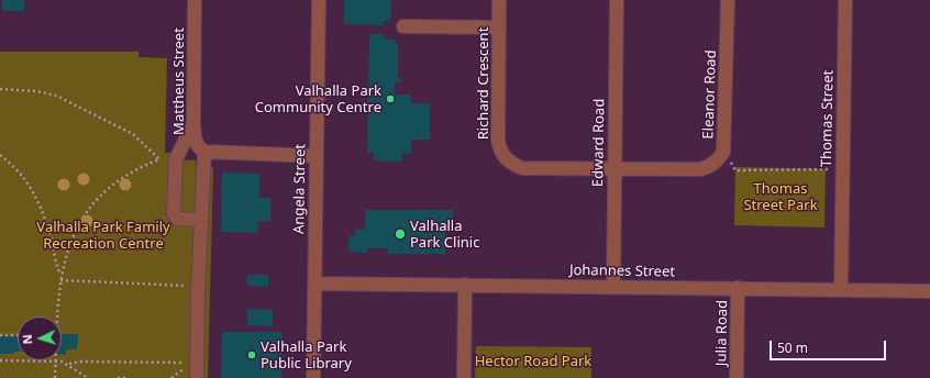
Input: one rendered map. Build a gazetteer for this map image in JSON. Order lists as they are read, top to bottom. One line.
{"streets":{"street":["Mattheus Street","Richard Crescent","Eleanor Road","Thomas Street","Edward Road","Angela Street","Johannes Street","Julia Road"]},"crossings":[["Richard Crescent","Eleanor Road"],["Richard Crescent","Edward Road"],["Eleanor Road","Edward Road"],["Thomas Street","Johannes Street"],["Edward Road","Johannes Street"],["Angela Street","Johannes Street"],["Johannes Street","Julia Road"]],"parks":["Thomas Street Park","Valhalla Park Family Recreation Centre","Hector Road Park"],"places":["Valhalla Park Community Centre","Valhalla Park Clinic","Valhalla Park Public Library"],"scale_bar":"50 m","north":"left"}
